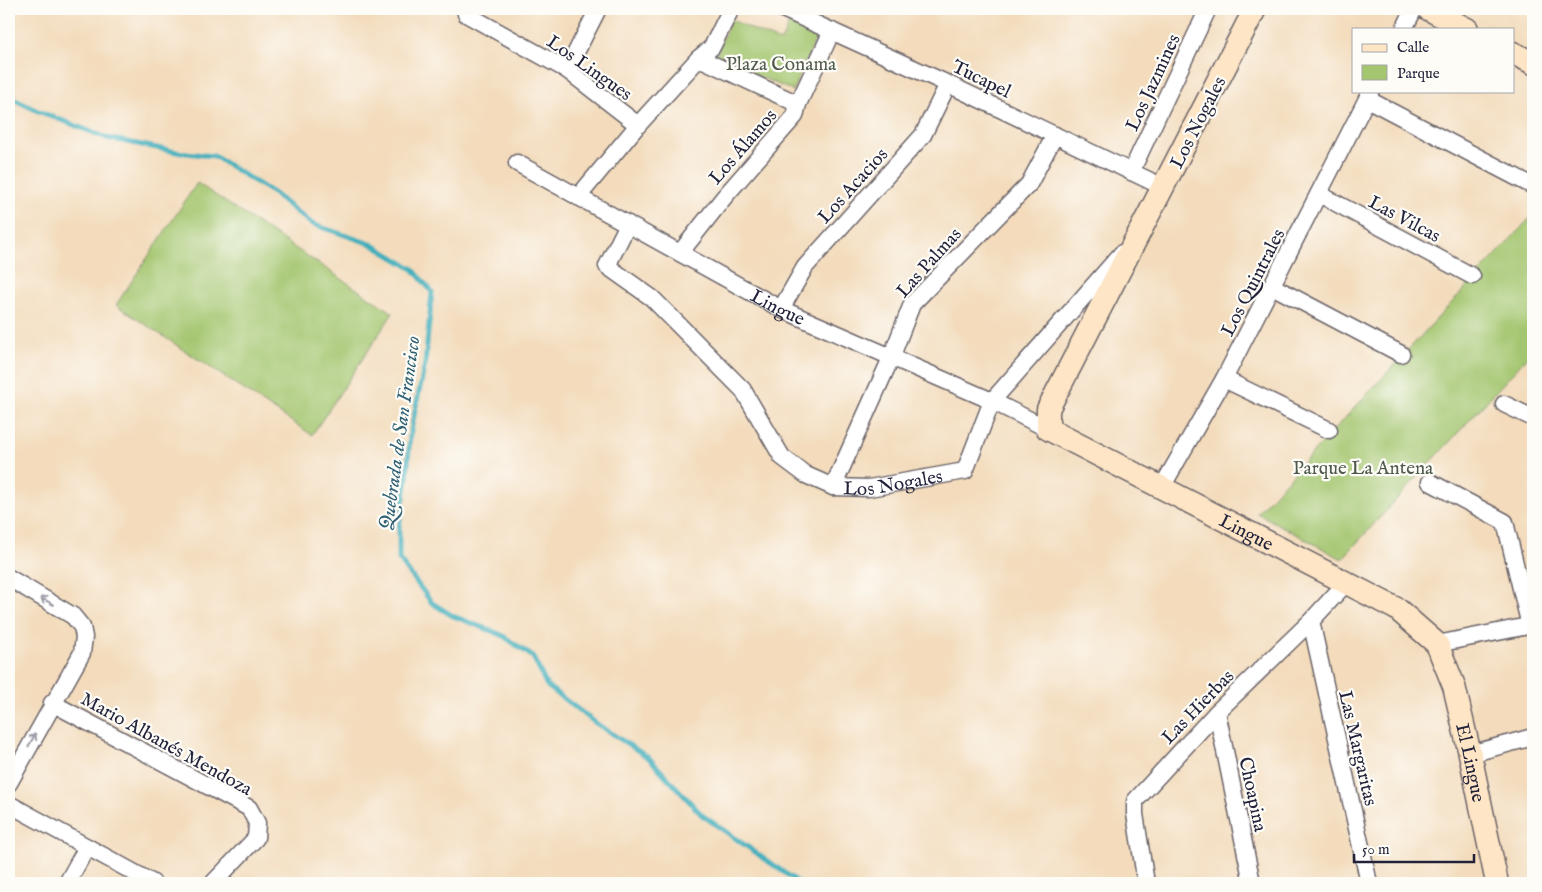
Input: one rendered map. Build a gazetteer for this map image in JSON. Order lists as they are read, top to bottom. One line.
{"streets":{"street":["Los Lingues","Tucapel","Los Jazmines","Los Nogales","Los Álamos","Los Acacios","Las Vilcas","Las Palmas","Los Quintrales","Lingue","Las Hierbas","Mario Albanés Mendoza","Las Margaritas","El Lingue","Choapina"]},"crossings":[["Los Lingues","Lingue"],["Tucapel","Los Jazmines"],["Tucapel","Los Nogales"],["Tucapel","Los Álamos"],["Tucapel","Los Acacios"],["Tucapel","Las Palmas"],["Los Nogales","Las Palmas"],["Los Nogales","Lingue"],["Los Álamos","Lingue"],["Los Acacios","Lingue"],["Las Vilcas","Los Quintrales"],["Las Palmas","Lingue"],["Los Quintrales","Lingue"],["Lingue","Las Hierbas"],["Lingue","El Lingue"],["Las Hierbas","Las Margaritas"],["Las Hierbas","Choapina"]],"water":["Quebrada de San Francisco"],"parks":["Plaza Conama","Parque La Antena"],"legend":["Calle","Parque"],"scale_bar":"50 m"}
